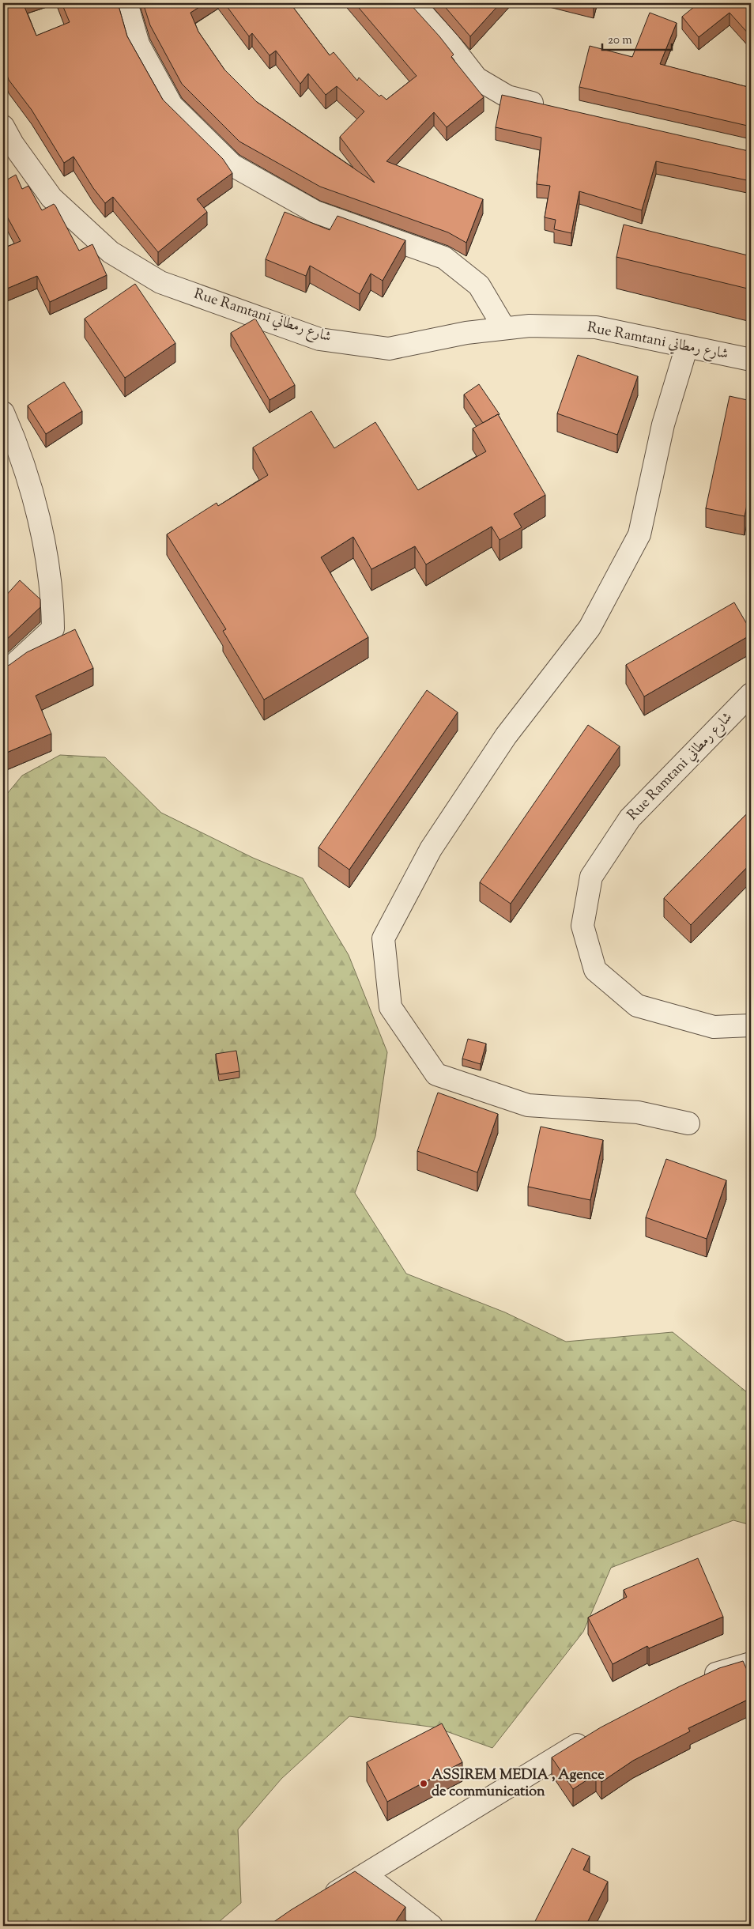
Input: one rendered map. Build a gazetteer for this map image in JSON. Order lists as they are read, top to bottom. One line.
{"streets":{"street":["Rue Ramtani شارع رمطاني"]},"places":["ASSIREM MEDIA , Agence de communication"],"scale_bar":"20 m"}
